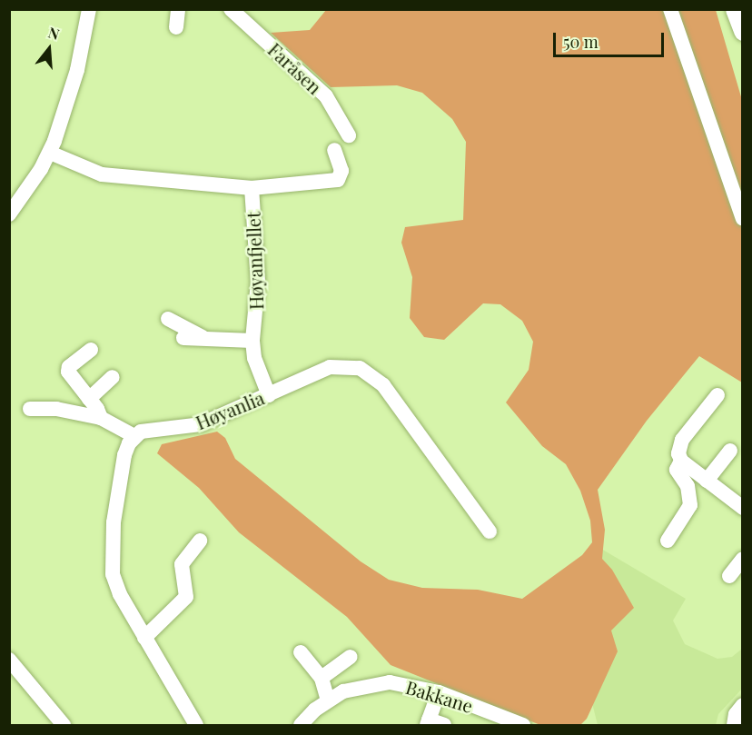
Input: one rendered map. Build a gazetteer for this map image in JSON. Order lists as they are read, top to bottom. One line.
{"streets":{"street":["Faråsen","Høyanfjellet","Høyanlia","Bakkane"]},"crossings":[["Høyanfjellet","Høyanlia"]],"scale_bar":"50 m","north":"top"}
